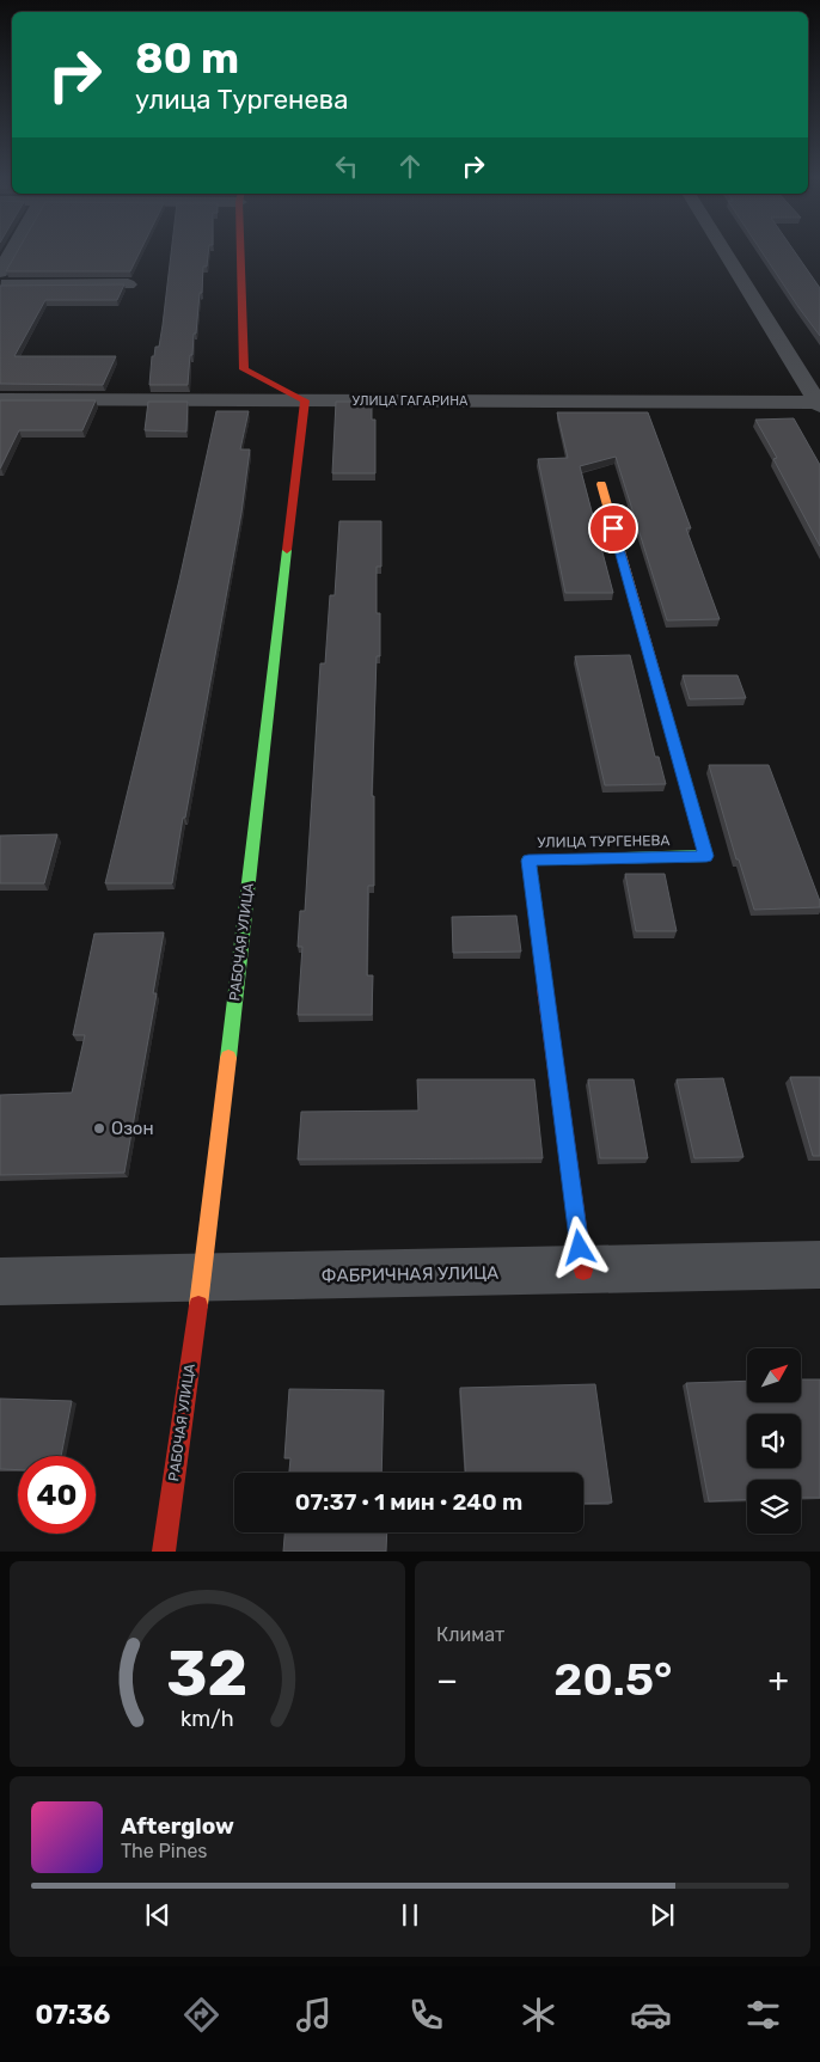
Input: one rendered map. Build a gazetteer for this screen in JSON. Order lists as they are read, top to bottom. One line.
{"streets":{"street":["УЛИЦА ГАГАРИНА","УЛИЦА ТУРГЕНЕВА","РАБОЧАЯ УЛИЦА","ФАБРИЧНАЯ УЛИЦА"]},"crossings":[["УЛИЦА ГАГАРИНА","РАБОЧАЯ УЛИЦА"],["УЛИЦА ТУРГЕНЕВА","ФАБРИЧНАЯ УЛИЦА"],["РАБОЧАЯ УЛИЦА","ФАБРИЧНАЯ УЛИЦА"]],"places":["Озон"],"north":"top right","page":{"turn":["80 m","улица Тургенева"],"limit":"40","trip":"07:37 · 1 мин · 240 m","tile":"Климат","heat":["−","20.5°","+"],"song":["Afterglow","The Pines"],"tabs":"07:36","gauge":["32","km/h"]}}
